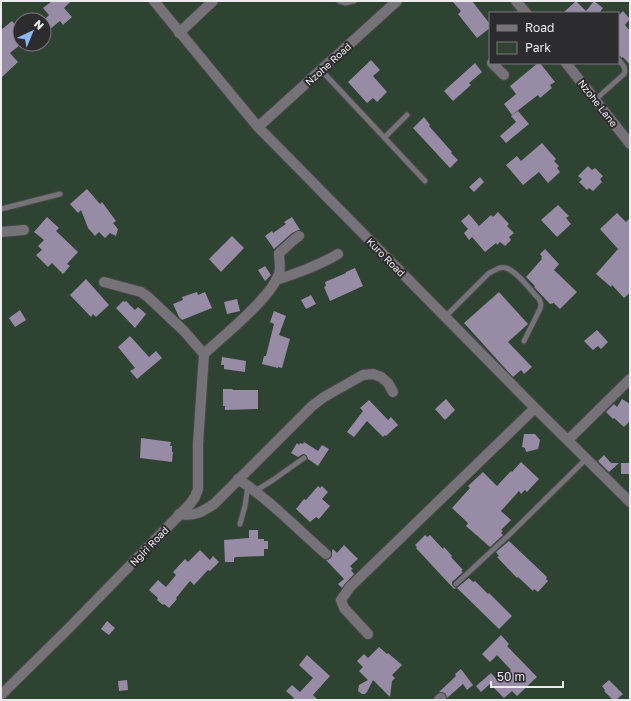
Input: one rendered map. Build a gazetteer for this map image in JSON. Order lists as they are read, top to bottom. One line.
{"streets":{"street":["Nzohe Road","Nzohe Lane","Kuro Road","Ngiri Road"]},"crossings":[["Nzohe Road","Kuro Road"]],"legend":["Road","Park"],"scale_bar":"50 m","north":"top right"}
